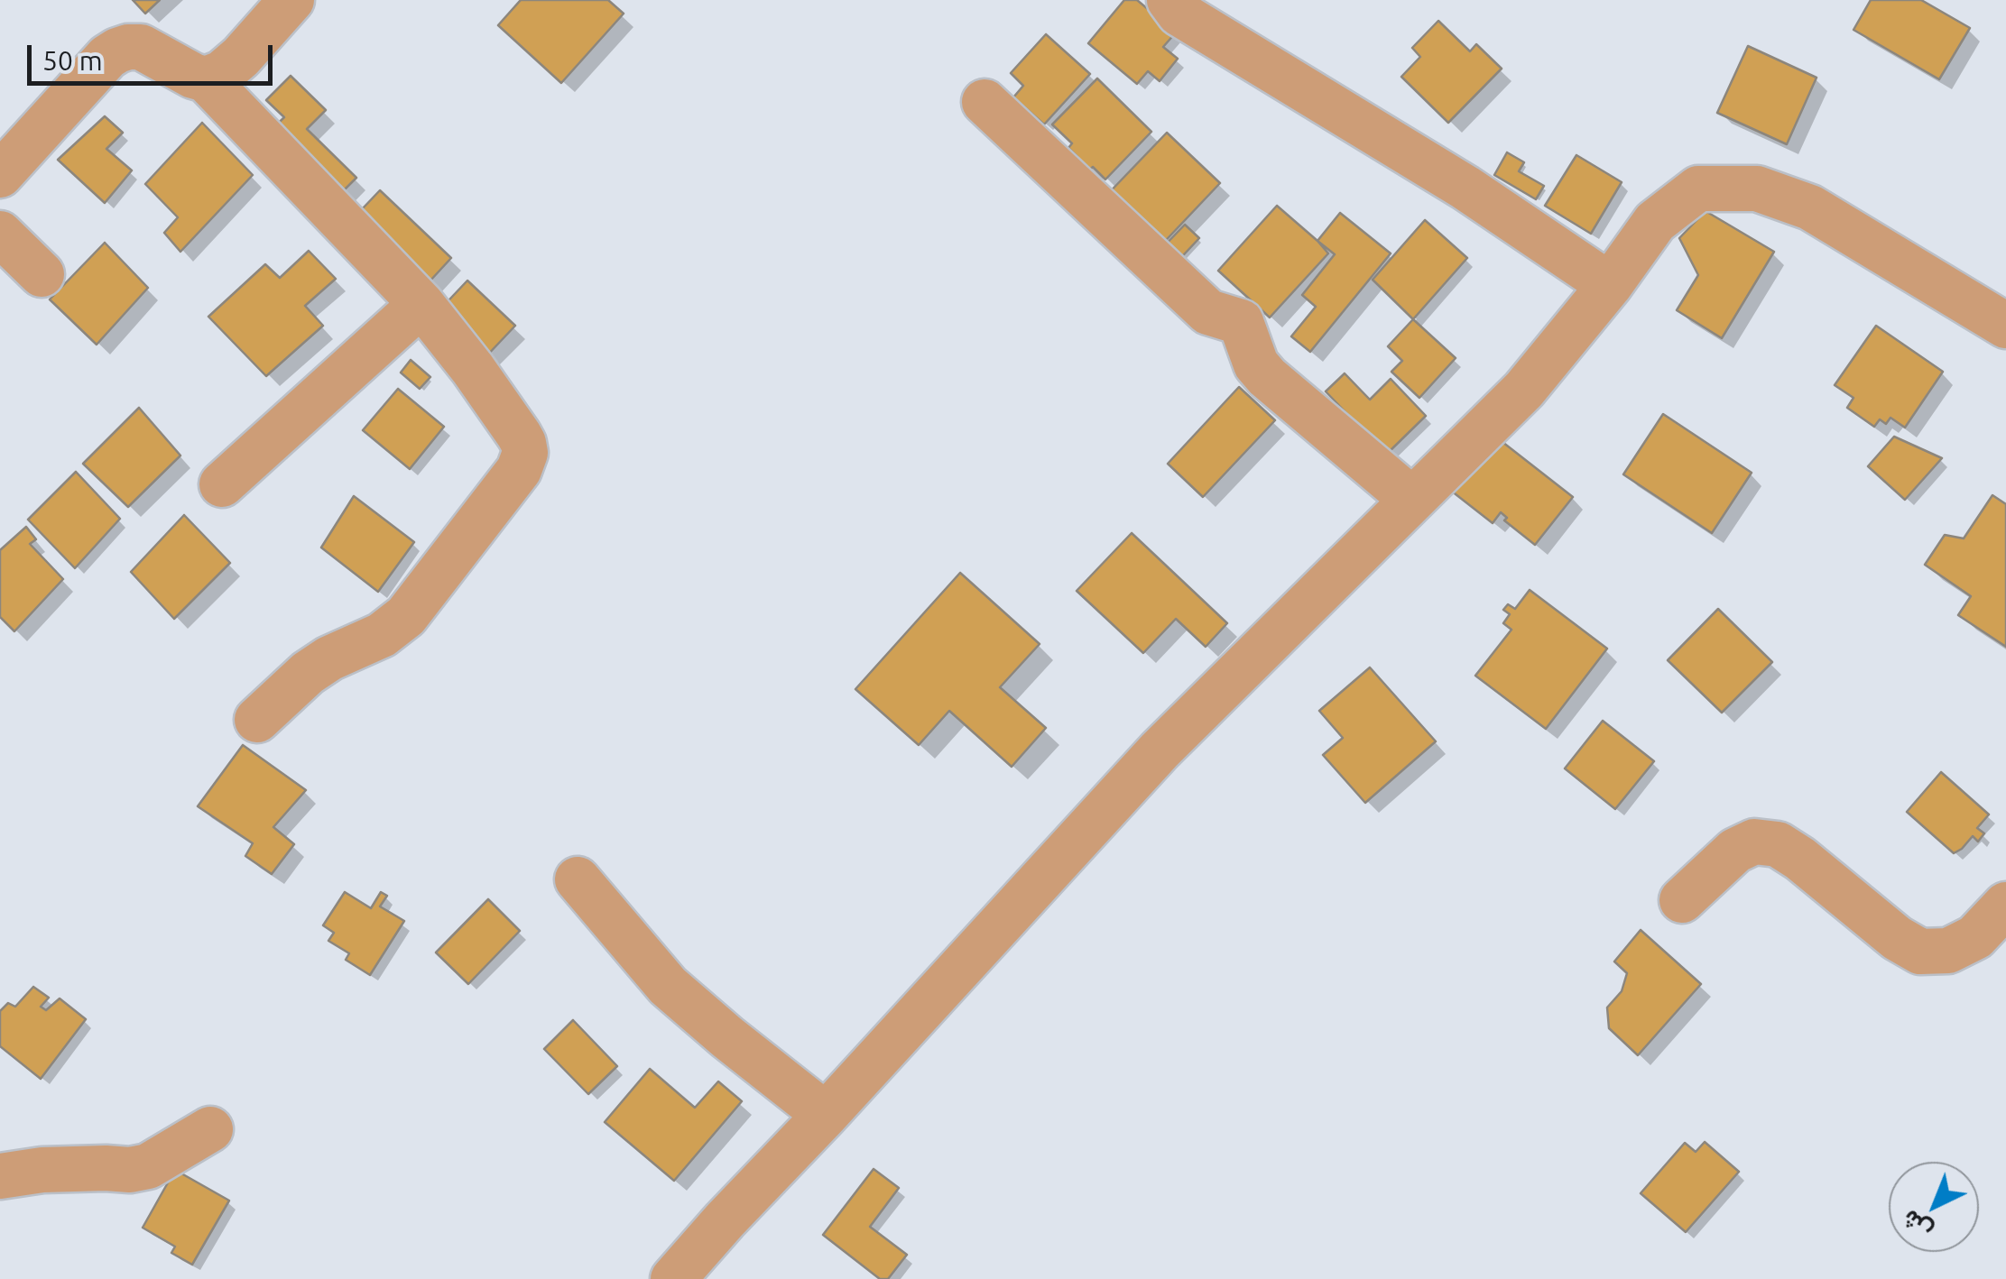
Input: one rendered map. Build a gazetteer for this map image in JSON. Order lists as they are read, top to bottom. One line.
{"scale_bar":"50 m","north":"bottom left"}
